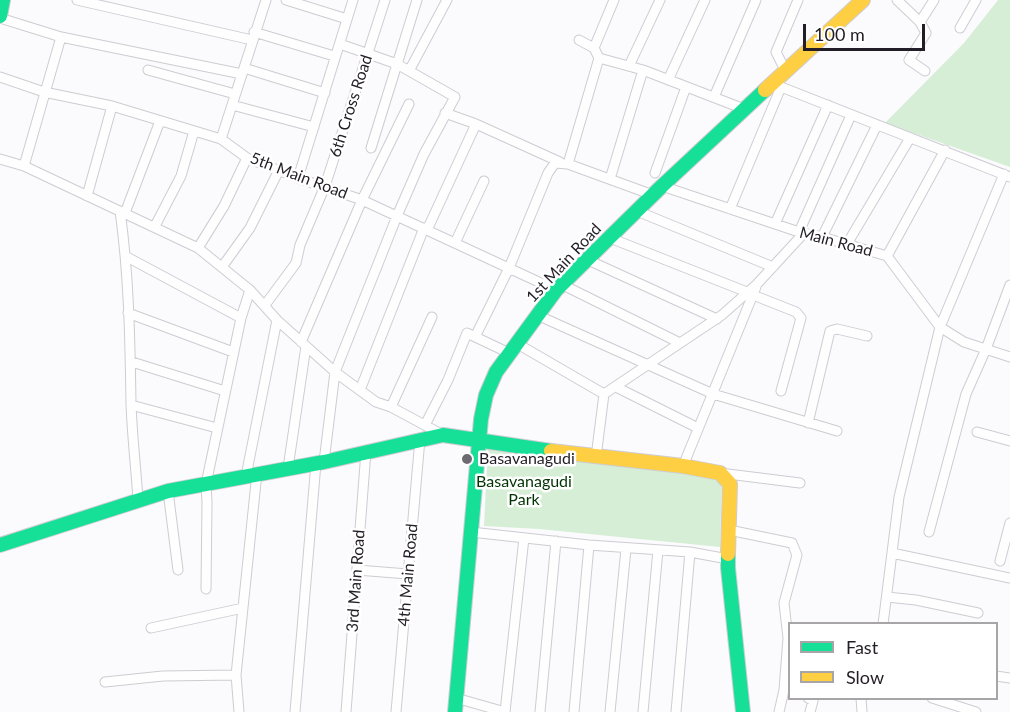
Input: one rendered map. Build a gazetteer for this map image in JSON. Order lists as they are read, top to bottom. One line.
{"streets":{"street":["6th Cross Road","5th Main Road","Main Road","1st Main Road","4th Main Road","3rd Main Road"]},"crossings":[["6th Cross Road","5th Main Road"],["5th Main Road","1st Main Road"],["Main Road","1st Main Road"]],"parks":["Basavanagudi Park"],"places":["Basavanagudi"],"legend":["Fast","Slow"],"scale_bar":"100 m"}
